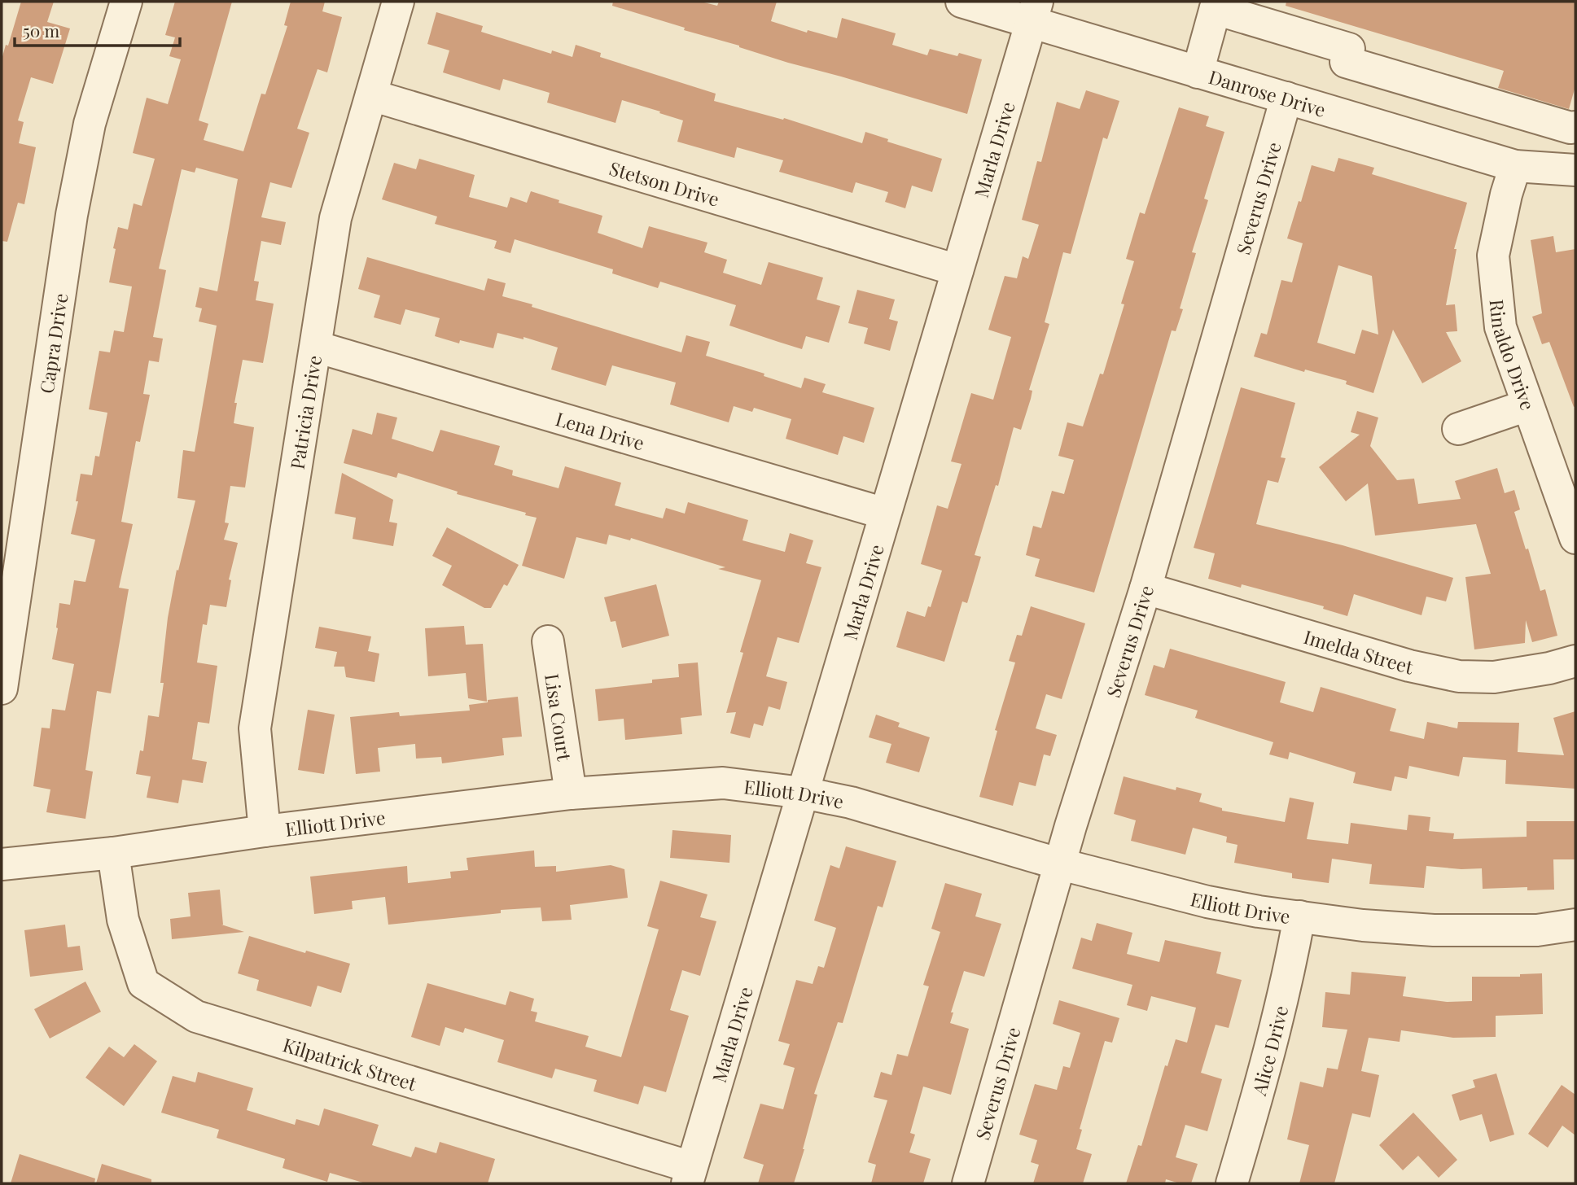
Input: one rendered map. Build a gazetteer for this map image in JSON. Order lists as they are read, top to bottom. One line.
{"streets":{"street":["Danrose Drive","Marla Drive","Stetson Drive","Severus Drive","Capra Drive","Rinaldo Drive","Patricia Drive","Lena Drive","Imelda Street","Lisa Court","Elliott Drive","Alice Drive","Kilpatrick Street"]},"crossings":[["Danrose Drive","Marla Drive"],["Danrose Drive","Severus Drive"],["Danrose Drive","Rinaldo Drive"],["Marla Drive","Stetson Drive"],["Marla Drive","Lena Drive"],["Marla Drive","Elliott Drive"],["Marla Drive","Kilpatrick Street"],["Stetson Drive","Patricia Drive"],["Severus Drive","Imelda Street"],["Severus Drive","Elliott Drive"],["Patricia Drive","Lena Drive"],["Patricia Drive","Elliott Drive"],["Lisa Court","Elliott Drive"],["Elliott Drive","Alice Drive"],["Elliott Drive","Kilpatrick Street"]],"scale_bar":"50 m"}
